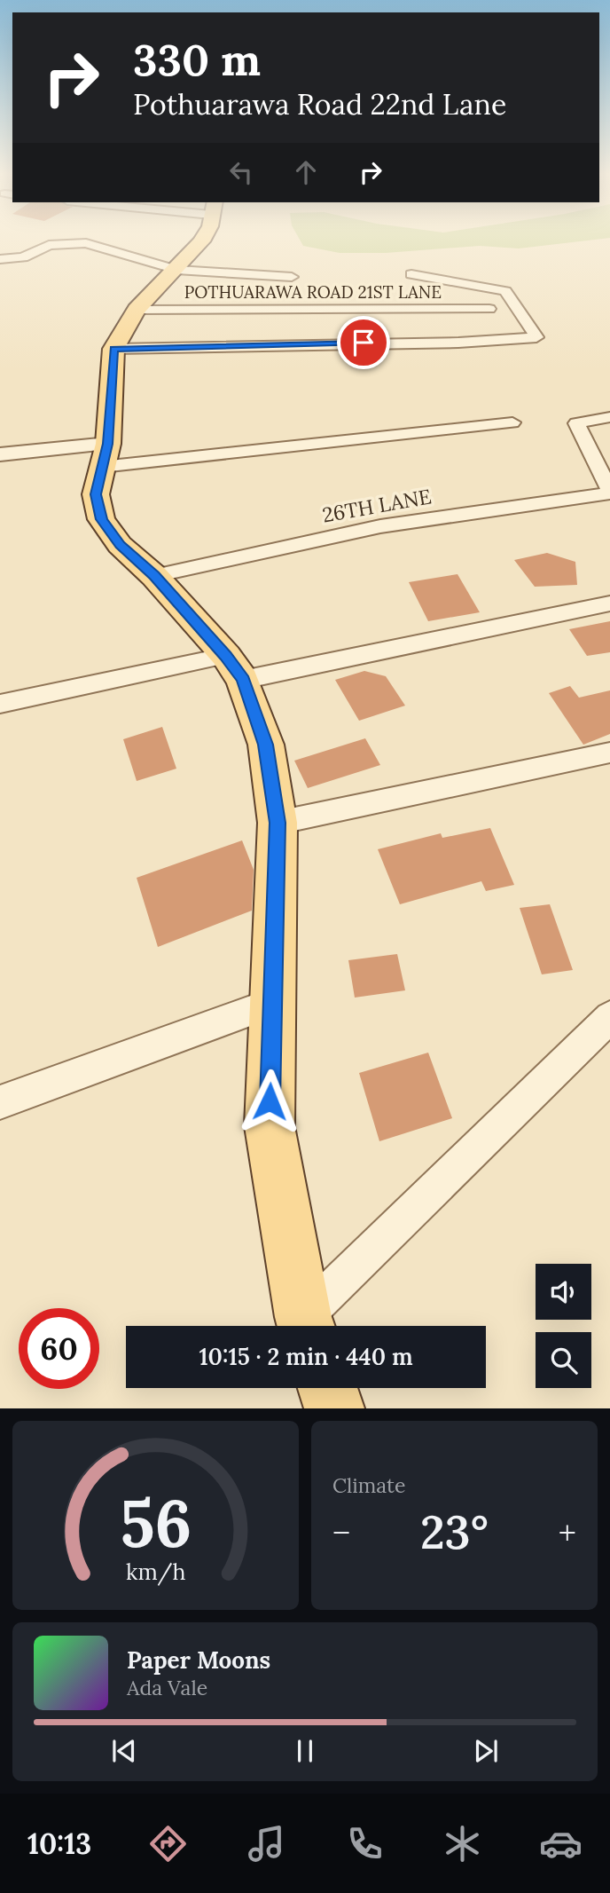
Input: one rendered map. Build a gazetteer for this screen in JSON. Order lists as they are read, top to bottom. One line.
{"streets":{"street":["POTHUARAWA ROAD 21ST LANE","26TH LANE"]},"page":{"turn":["330 m","Pothuarawa Road 22nd Lane"],"limit":"60","trip":"10:15 · 2 min · 440 m","tile":"Climate","heat":["−","23°","+"],"song":["Paper Moons","Ada Vale"],"tabs":"10:13","gauge":["56","km/h"]}}
